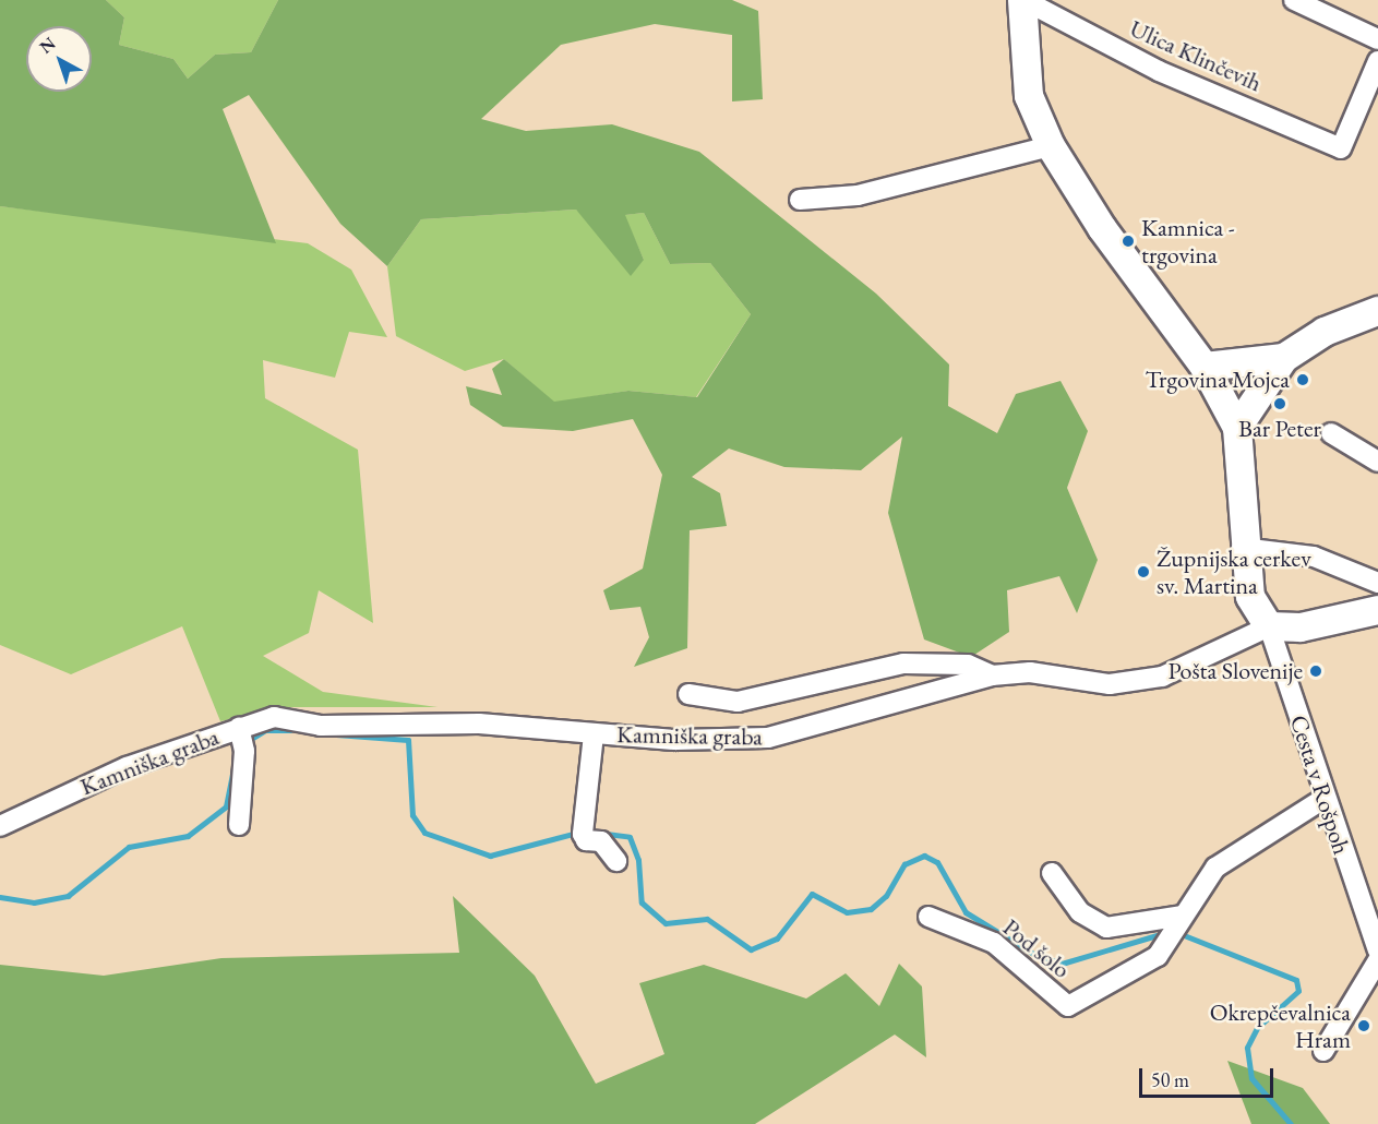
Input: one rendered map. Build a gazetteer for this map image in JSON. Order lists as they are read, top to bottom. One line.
{"streets":{"street":["Ulica Klinčevih","Kamniška graba","Cesta v Rošpoh","Pod šolo"]},"crossings":[["Kamniška graba","Cesta v Rošpoh"],["Cesta v Rošpoh","Pod šolo"]],"places":["Kamnica - trgovina","Trgovina Mojca","Bar Peter","Župnijska cerkev sv. Martina","Pošta Slovenije","Okrepčevalnica Hram"],"scale_bar":"50 m","north":"top left"}
